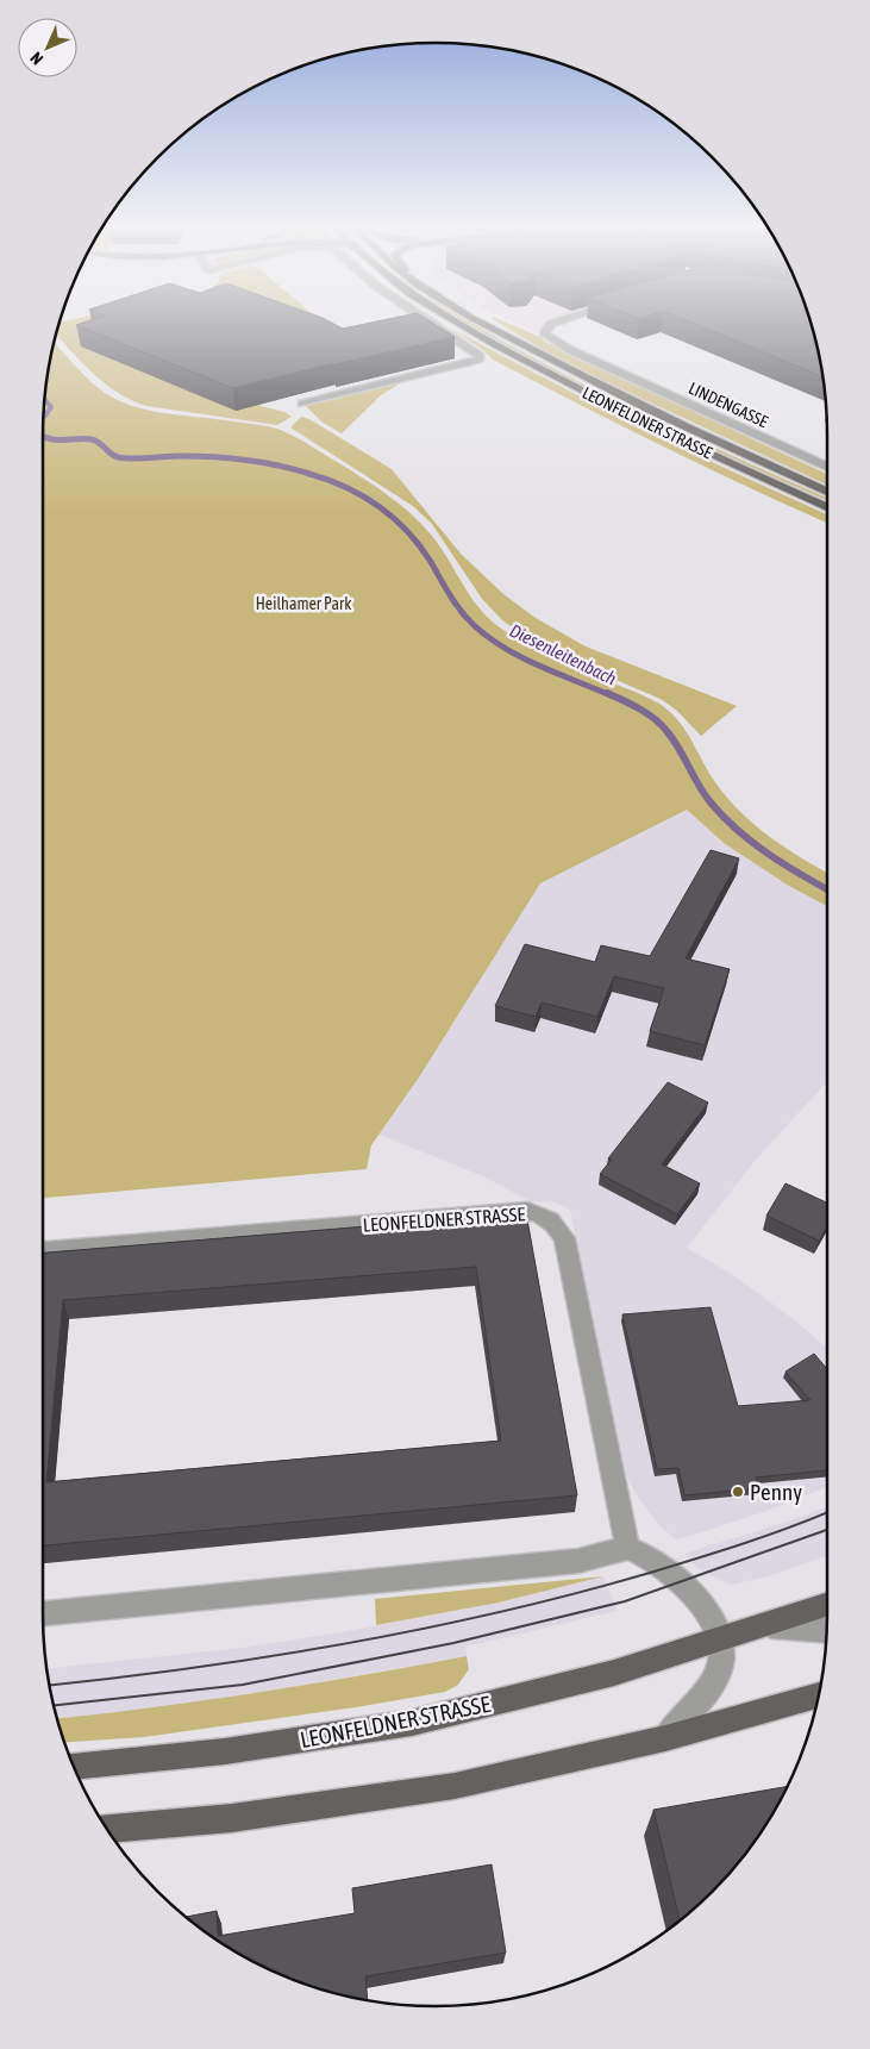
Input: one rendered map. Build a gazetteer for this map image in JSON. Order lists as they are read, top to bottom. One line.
{"streets":{"main road":["LEONFELDNER STRASSE"],"street":["LINDENGASSE"]},"water":["Diesenleitenbach"],"parks":["Heilhamer Park"],"places":["Penny"],"north":"bottom left"}
